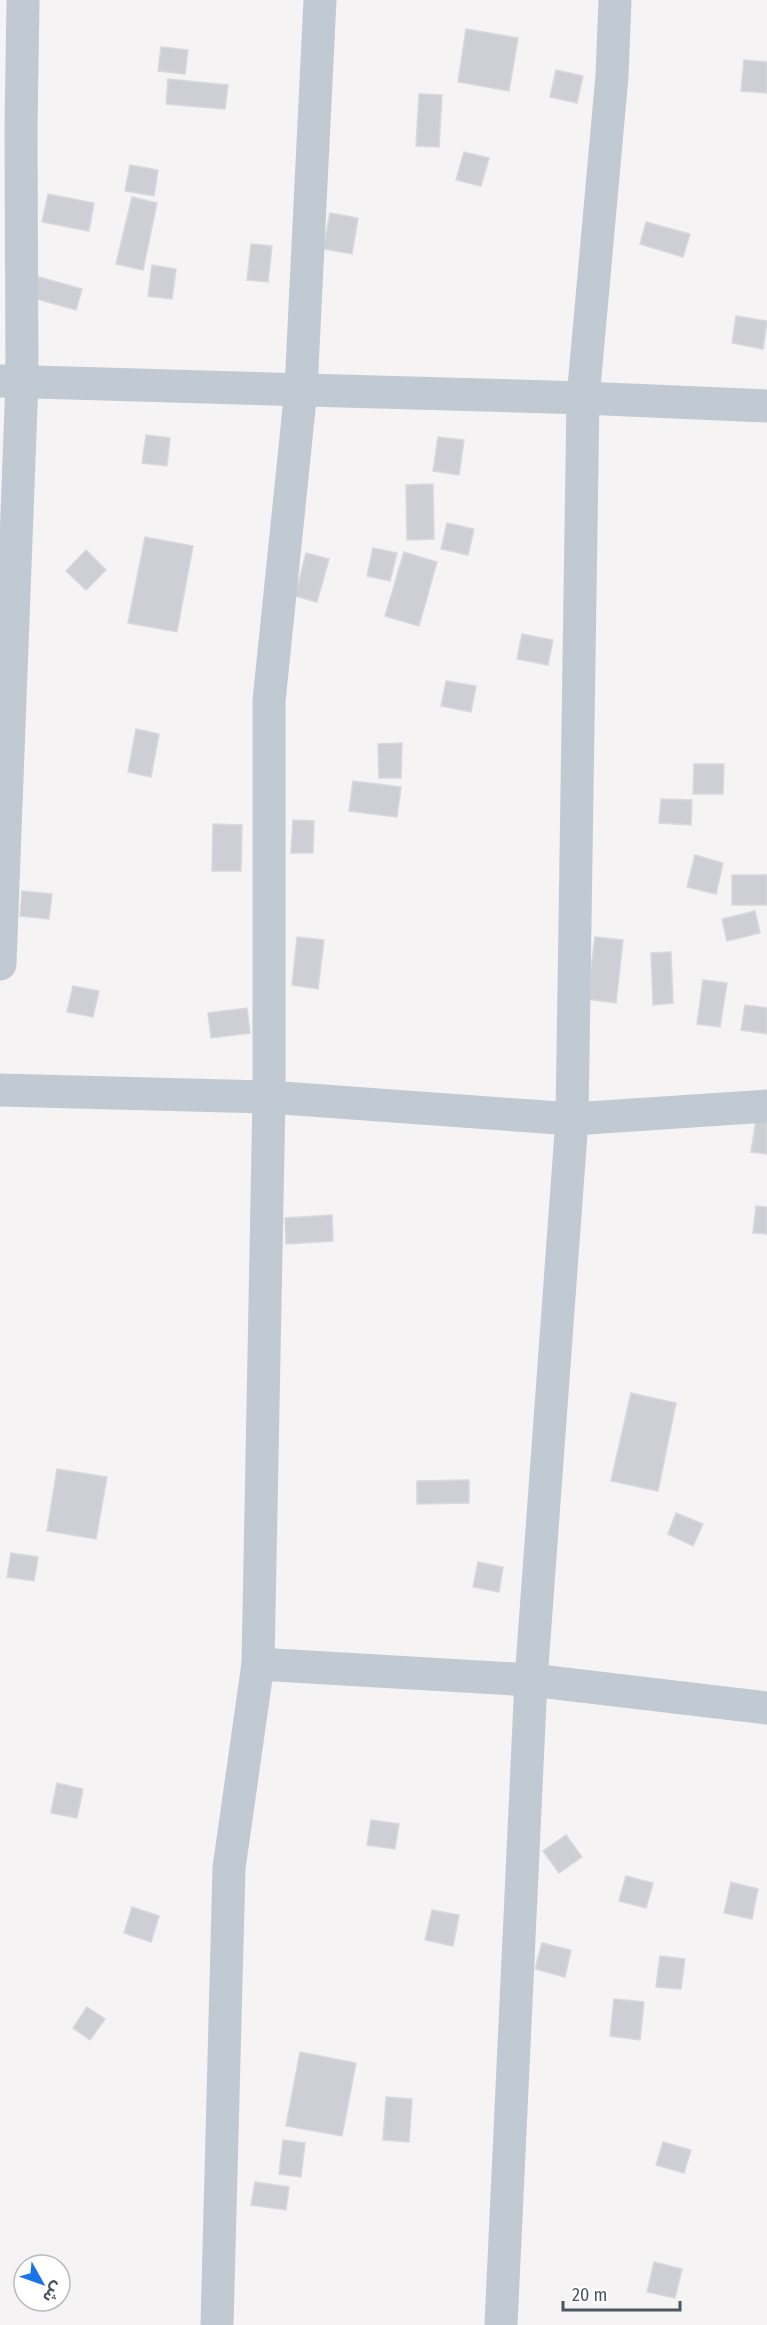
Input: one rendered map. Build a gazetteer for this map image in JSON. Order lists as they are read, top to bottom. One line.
{"scale_bar":"20 m","north":"bottom right"}
